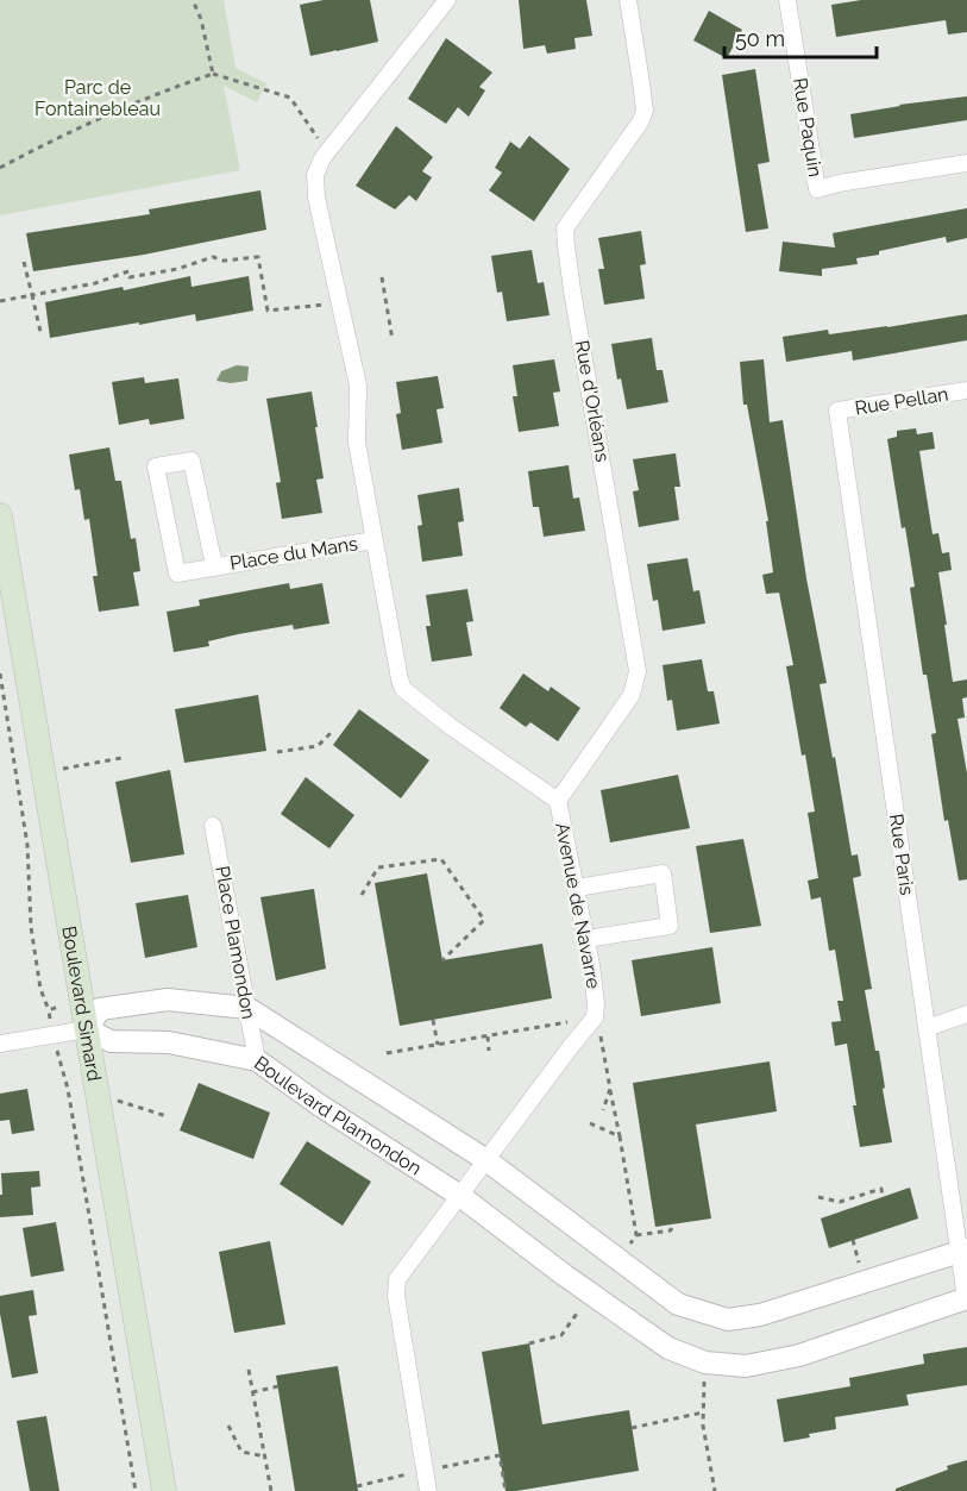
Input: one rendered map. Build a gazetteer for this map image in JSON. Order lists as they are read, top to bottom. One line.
{"streets":{"main road":["Boulevard Simard"],"street":["Rue Paquin","Rue d'Orléans","Rue Pellan","Place du Mans","Rue Paris","Avenue de Navarre","Place Plamondon","Boulevard Plamondon"]},"crossings":[["Rue d'Orléans","Avenue de Navarre"],["Rue Pellan","Rue Paris"],["Place du Mans","Avenue de Navarre"],["Rue Paris","Boulevard Plamondon"],["Avenue de Navarre","Boulevard Plamondon"],["Place Plamondon","Boulevard Plamondon"],["Boulevard Simard","Boulevard Plamondon"]],"parks":["Parc de Fontainebleau"],"scale_bar":"50 m"}
